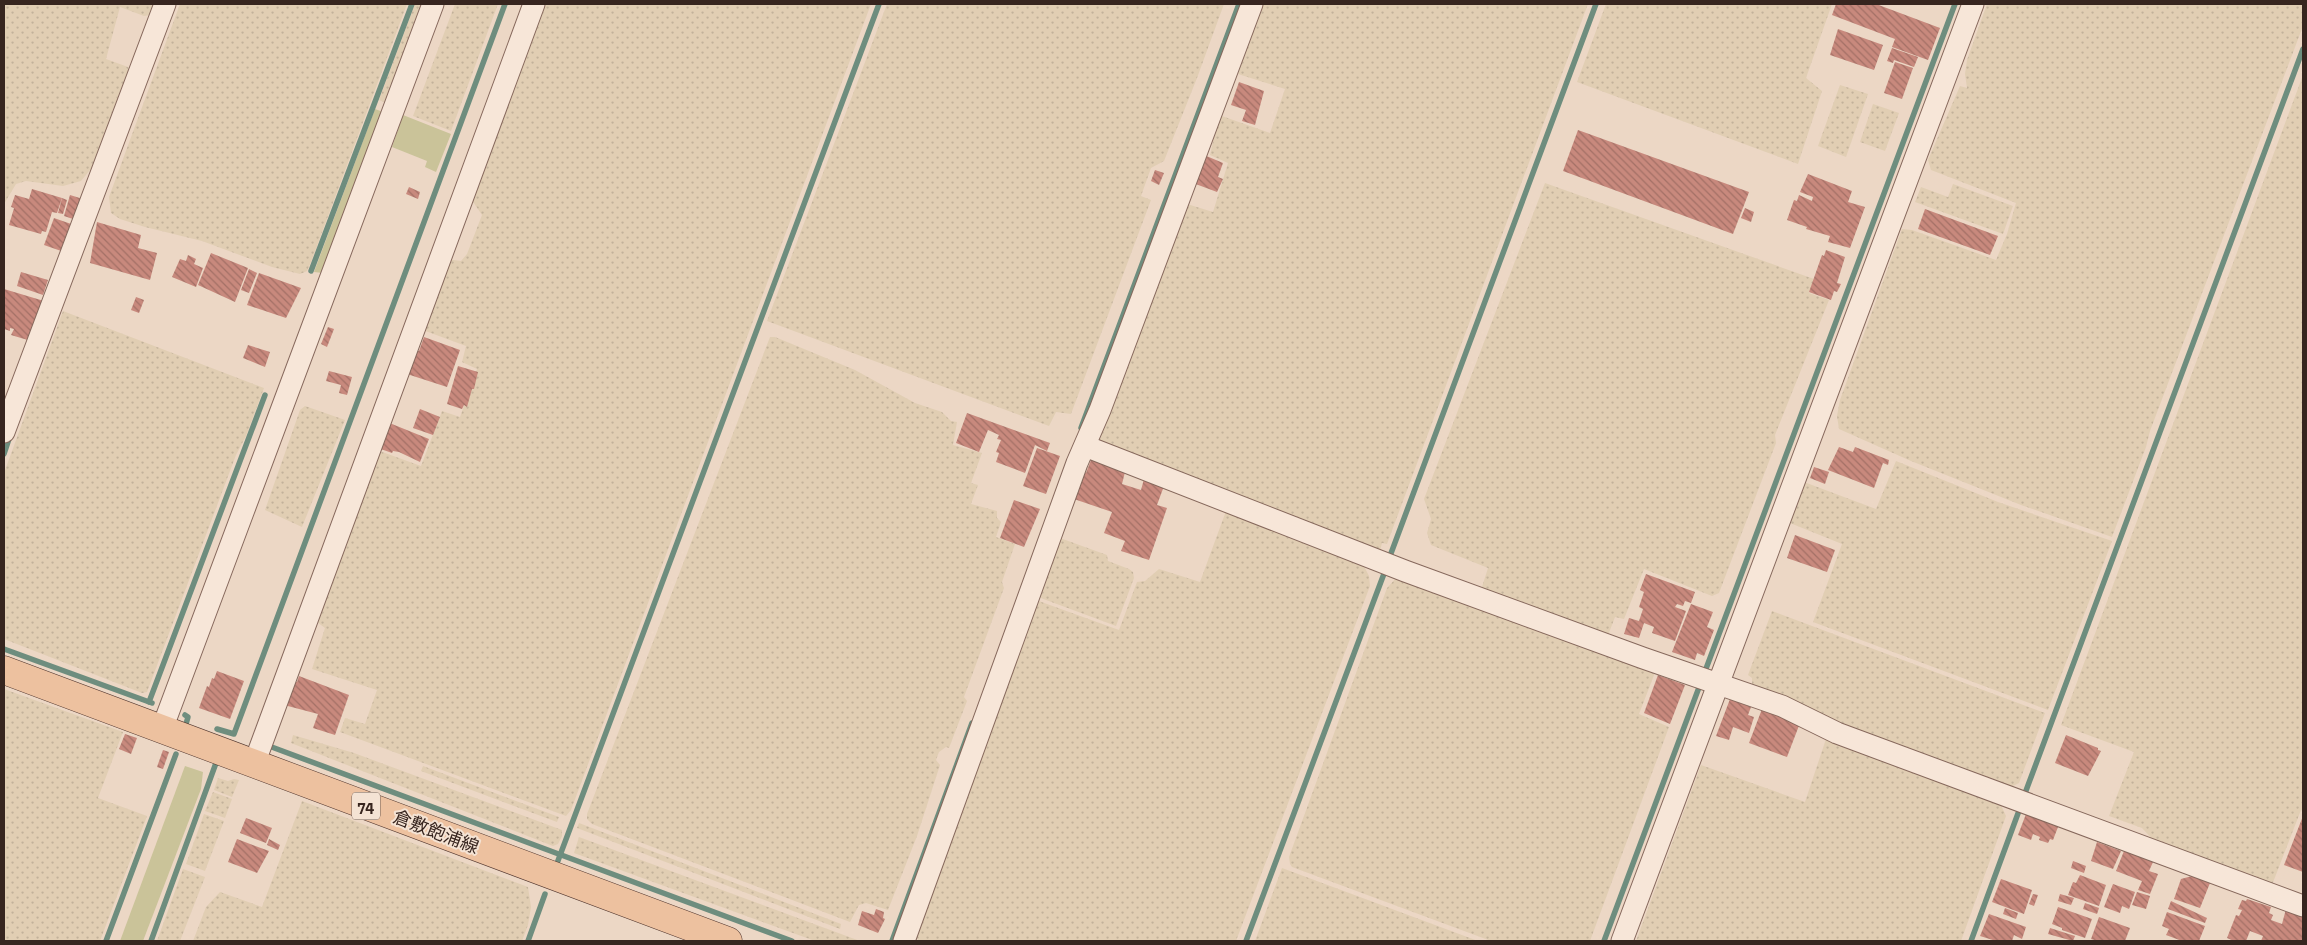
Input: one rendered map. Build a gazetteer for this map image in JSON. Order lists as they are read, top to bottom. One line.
{"streets":{"main road":["74","倉敷飽浦線"]}}
